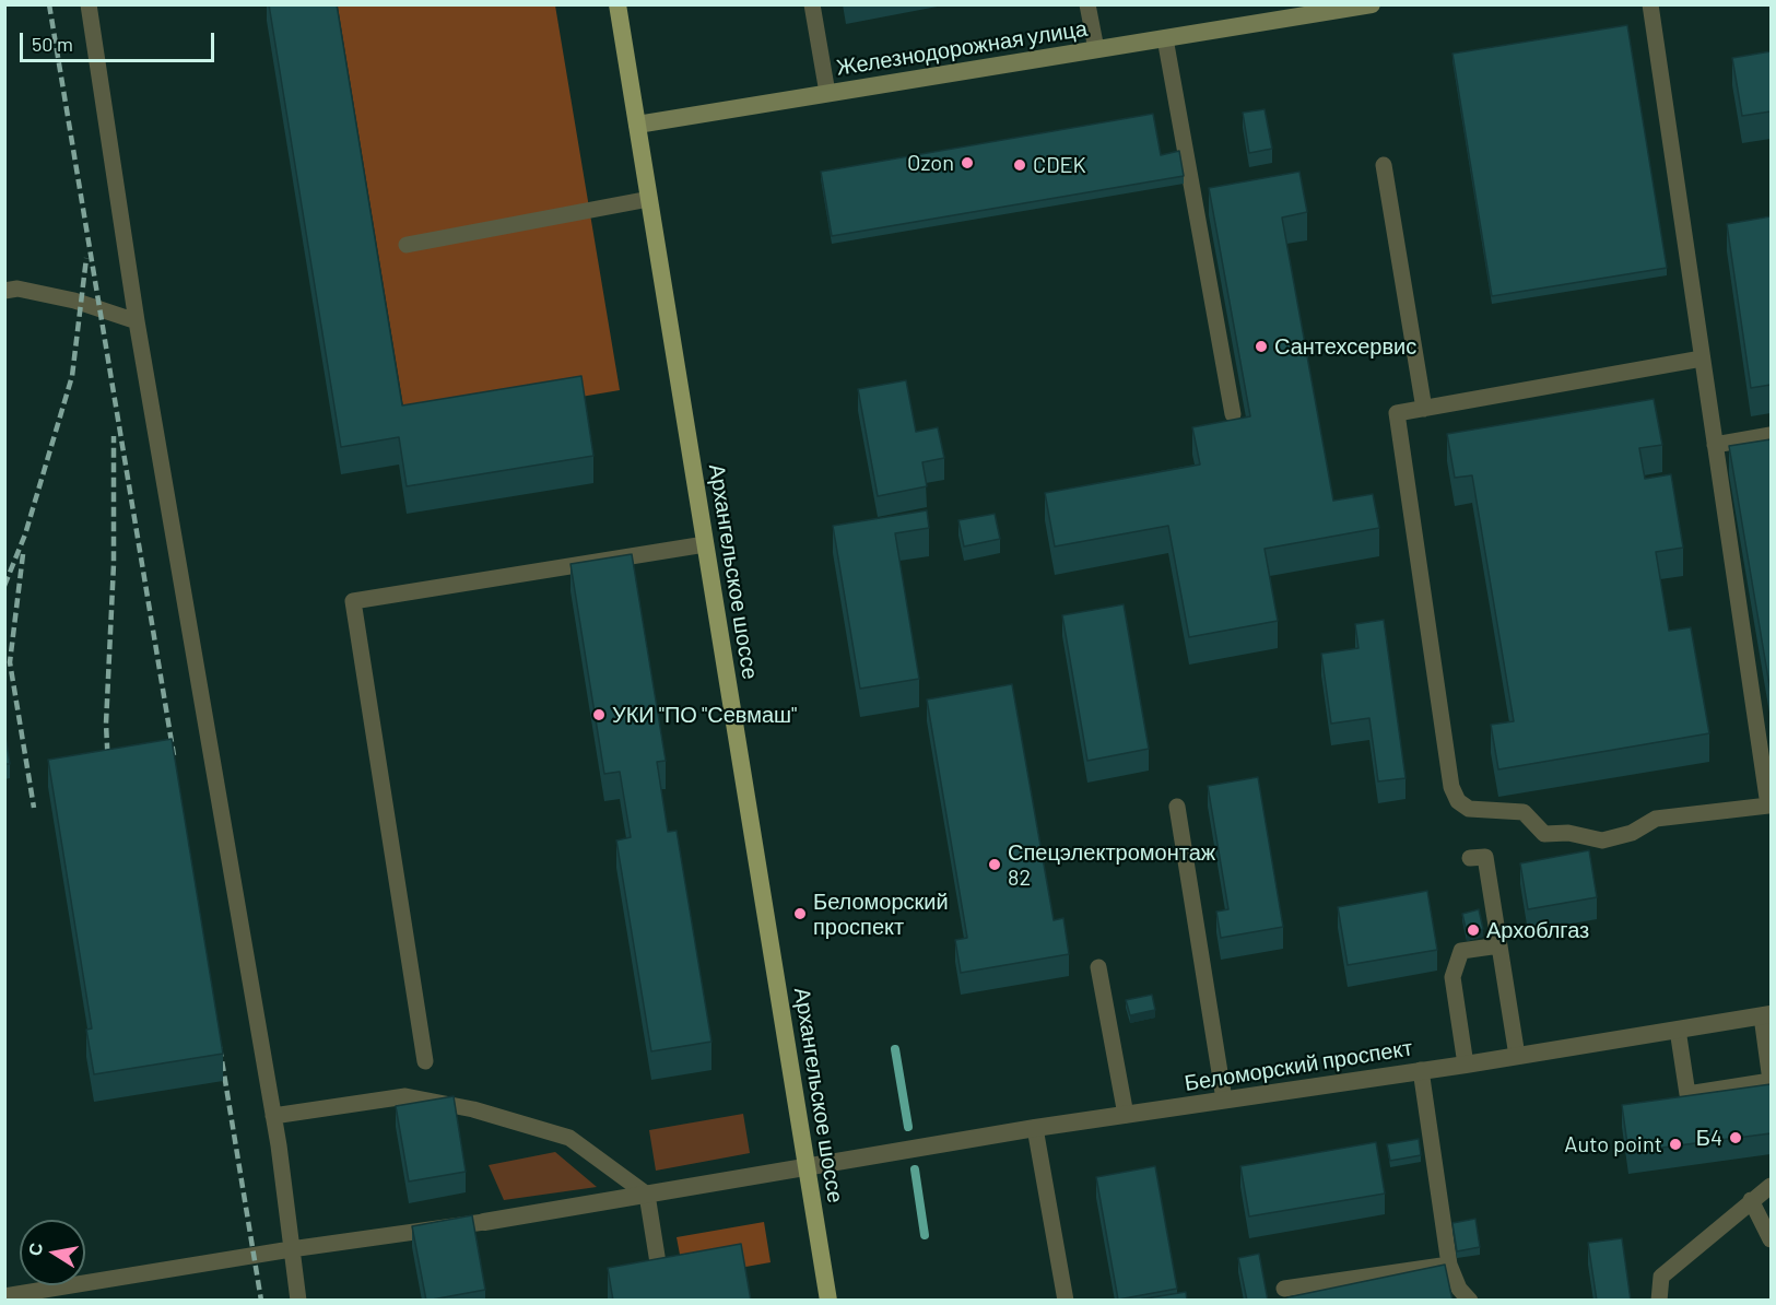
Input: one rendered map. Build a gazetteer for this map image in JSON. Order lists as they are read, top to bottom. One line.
{"streets":{"main road":["Железнодорожная улица","Архангельское шоссе"],"street":["Беломорский проспект"]},"crossings":[["Железнодорожная улица","Архангельское шоссе"],["Архангельское шоссе","Беломорский проспект"]],"places":["Ozon","CDEK","Сантехсервис","УКИ \"ПО \"Севмаш\"","Спецэлектромонтаж 82","Беломорский проспект","Архоблгаз","Б4","Auto point"],"scale_bar":"50 m","north":"left"}
